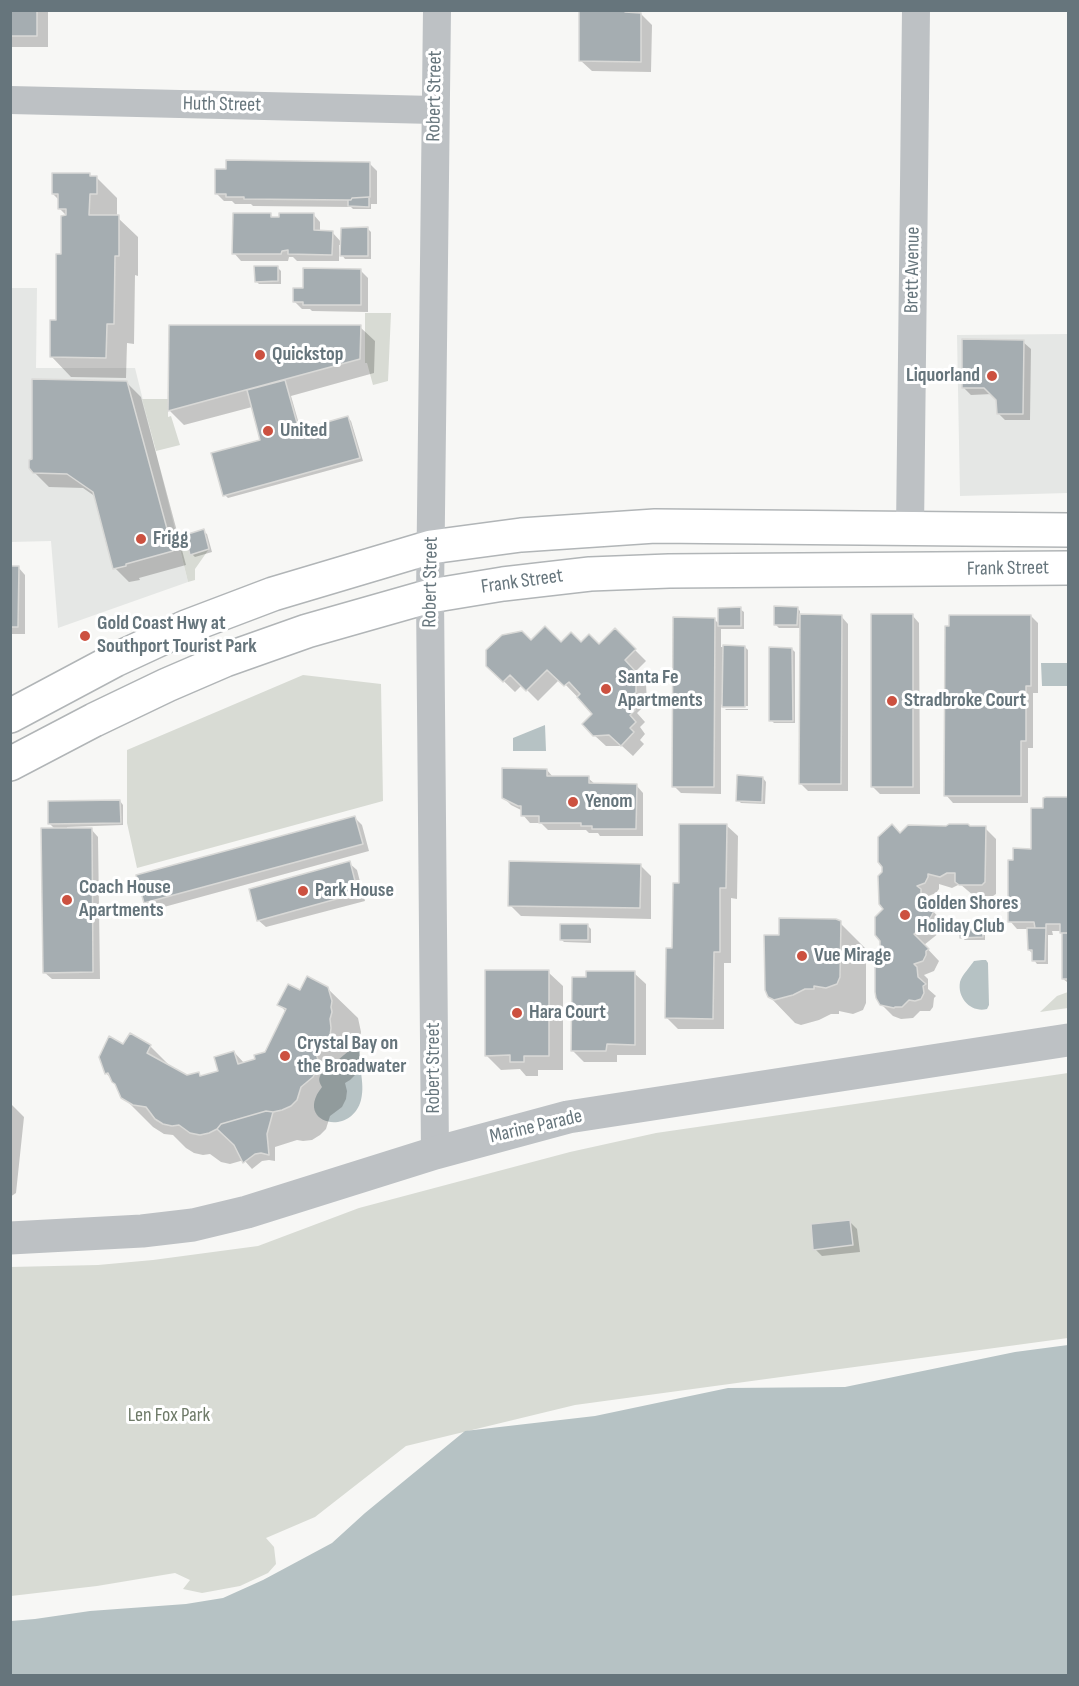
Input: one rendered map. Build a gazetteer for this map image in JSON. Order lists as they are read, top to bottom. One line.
{"streets":{"highway":["Frank Street"],"street":["Robert Street","Huth Street","Brett Avenue","Marine Parade"]},"crossings":[["Robert Street","Huth Street"],["Robert Street","Frank Street"],["Robert Street","Marine Parade"],["Brett Avenue","Frank Street"]],"parks":["Len Fox Park"],"places":["Quickstop","Liquorland","United","Frigg","Gold Coast Hwy at Southport Tourist Park","Santa Fe Apartments","Stradbroke Court","Yenom","Park House","Coach House Apartments","Golden Shores Holiday Club","Vue Mirage","Hara Court","Crystal Bay on the Broadwater"]}
